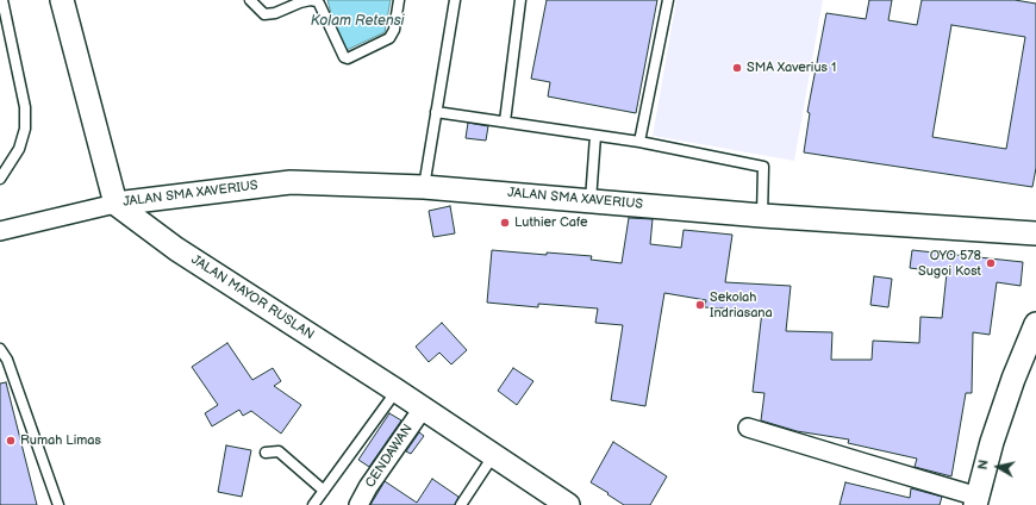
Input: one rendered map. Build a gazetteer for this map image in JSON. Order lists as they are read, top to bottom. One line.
{"streets":{"street":["JALAN SMA XAVERIUS","JALAN MAYOR RUSLAN","CENDAWAN"]},"crossings":[["JALAN SMA XAVERIUS","JALAN MAYOR RUSLAN"],["JALAN MAYOR RUSLAN","CENDAWAN"]],"water":["Kolam Retensi"],"places":["SMA Xaverius 1","Luthier Cafe","OYO 578 Sugoi Kost","Sekolah Indriasana","Rumah Limas"],"north":"left"}
